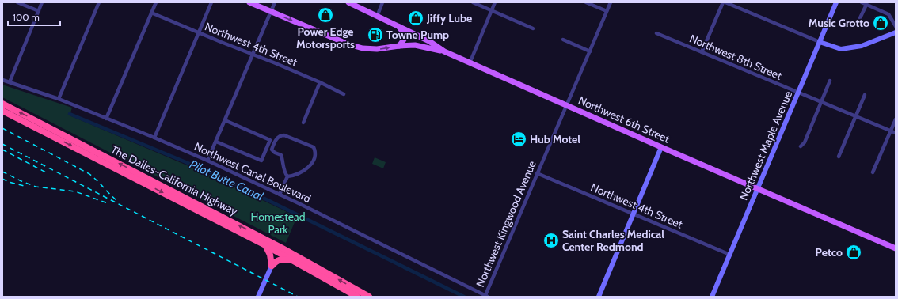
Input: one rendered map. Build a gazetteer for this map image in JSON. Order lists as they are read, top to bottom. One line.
{"streets":{"highway":["The Dalles-California Highway"],"main road":["Northwest 6th Street","Northwest Maple Avenue"],"street":["Northwest 4th Street","Northwest 8th Street","Northwest Canal Boulevard","Northwest Kingwood Avenue"]},"crossings":[["Northwest 4th Street","Northwest Maple Avenue"],["Northwest 4th Street","Northwest Kingwood Avenue"],["Northwest 8th Street","Northwest Maple Avenue"],["Northwest 6th Street","Northwest Maple Avenue"],["Northwest 6th Street","Northwest Kingwood Avenue"],["Northwest Canal Boulevard","Northwest Kingwood Avenue"]],"water":["Pilot Butte Canal"],"parks":["Homestead Park"],"places":{"shop":["Power Edge Motorsports","Jiffy Lube","Music Grotto","Petco"],"fuel station":["Towne Pump"],"hotel":["Hub Motel"],"hospital":["Saint Charles Medical Center Redmond"]},"scale_bar":"100 m"}
